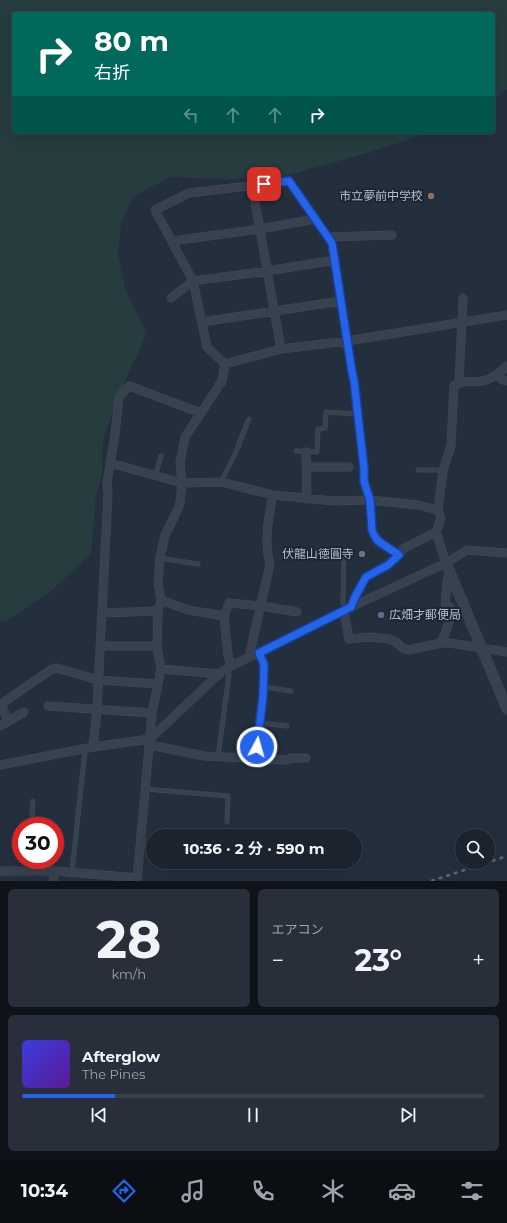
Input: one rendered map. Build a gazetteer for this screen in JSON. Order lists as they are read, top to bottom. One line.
{"places":["市立夢前中学校","伏龍山徳圓寺","広畑才郵便局"],"page":{"turn":["80 m","右折"],"limit":"30","trip":"10:36 · 2 分 · 590 m","tile":[["28","km/h"],"エアコン"],"heat":["−","23°","+"],"song":["Afterglow","The Pines"],"tabs":"10:34"}}
